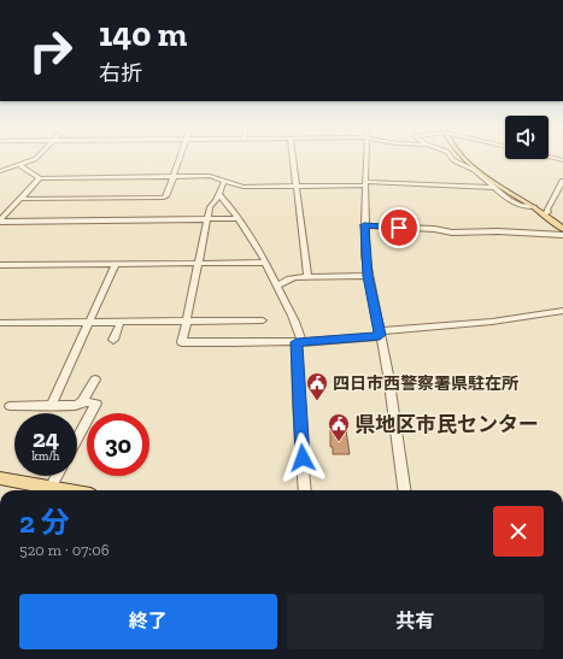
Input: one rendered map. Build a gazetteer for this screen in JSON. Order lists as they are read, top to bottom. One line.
{"places":{"public building":["四日市西警察署県駐在所","県地区市民センター"]},"page":{"turn":["140 m","右折"],"speed":"24 km/h","limit":"30","heading":["2 分","520 m · 07:06"],"buttons":["終了","共有"]}}
